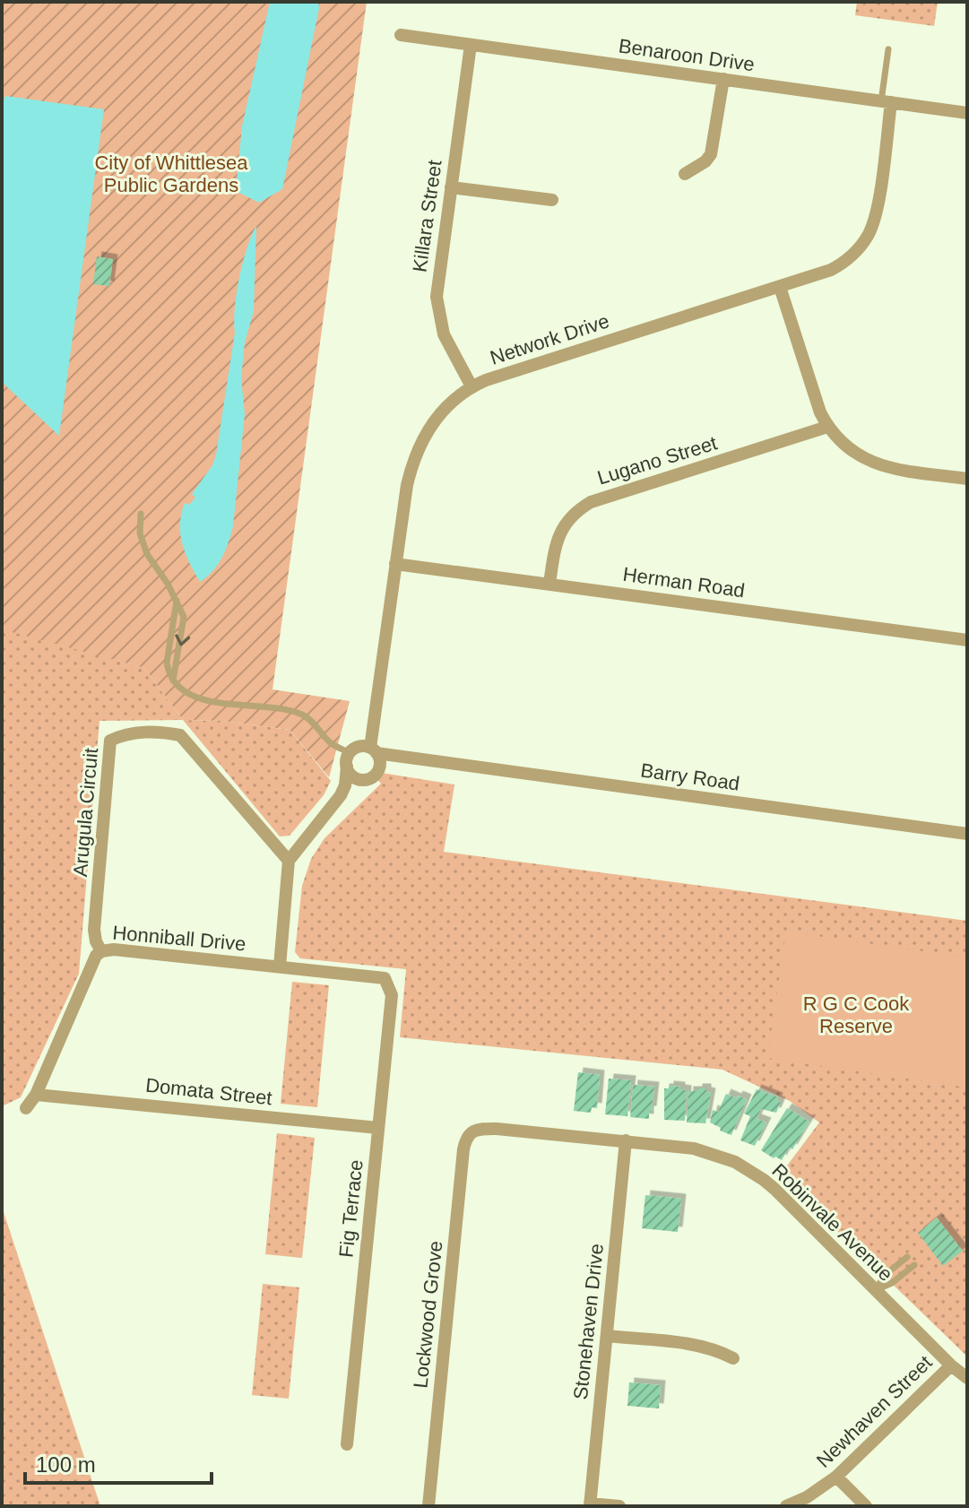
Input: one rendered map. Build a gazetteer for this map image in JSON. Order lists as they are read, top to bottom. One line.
{"streets":{"street":["Benaroon Drive","Killara Street","Network Drive","Lugano Street","Herman Road","Barry Road","Arugula Circuit","Honniball Drive","Domata Street","Fig Terrace","Robinvale Avenue","Lockwood Grove","Stonehaven Drive","Newhaven Street"]},"crossings":[["Benaroon Drive","Killara Street"],["Benaroon Drive","Network Drive"],["Killara Street","Network Drive"],["Network Drive","Herman Road"],["Network Drive","Barry Road"],["Lugano Street","Herman Road"],["Arugula Circuit","Honniball Drive"],["Honniball Drive","Domata Street"],["Honniball Drive","Fig Terrace"],["Domata Street","Fig Terrace"],["Robinvale Avenue","Lockwood Grove"],["Robinvale Avenue","Stonehaven Drive"],["Robinvale Avenue","Newhaven Street"]],"parks":["City of Whittlesea Public Gardens","R G C Cook Reserve"],"scale_bar":"100 m"}
